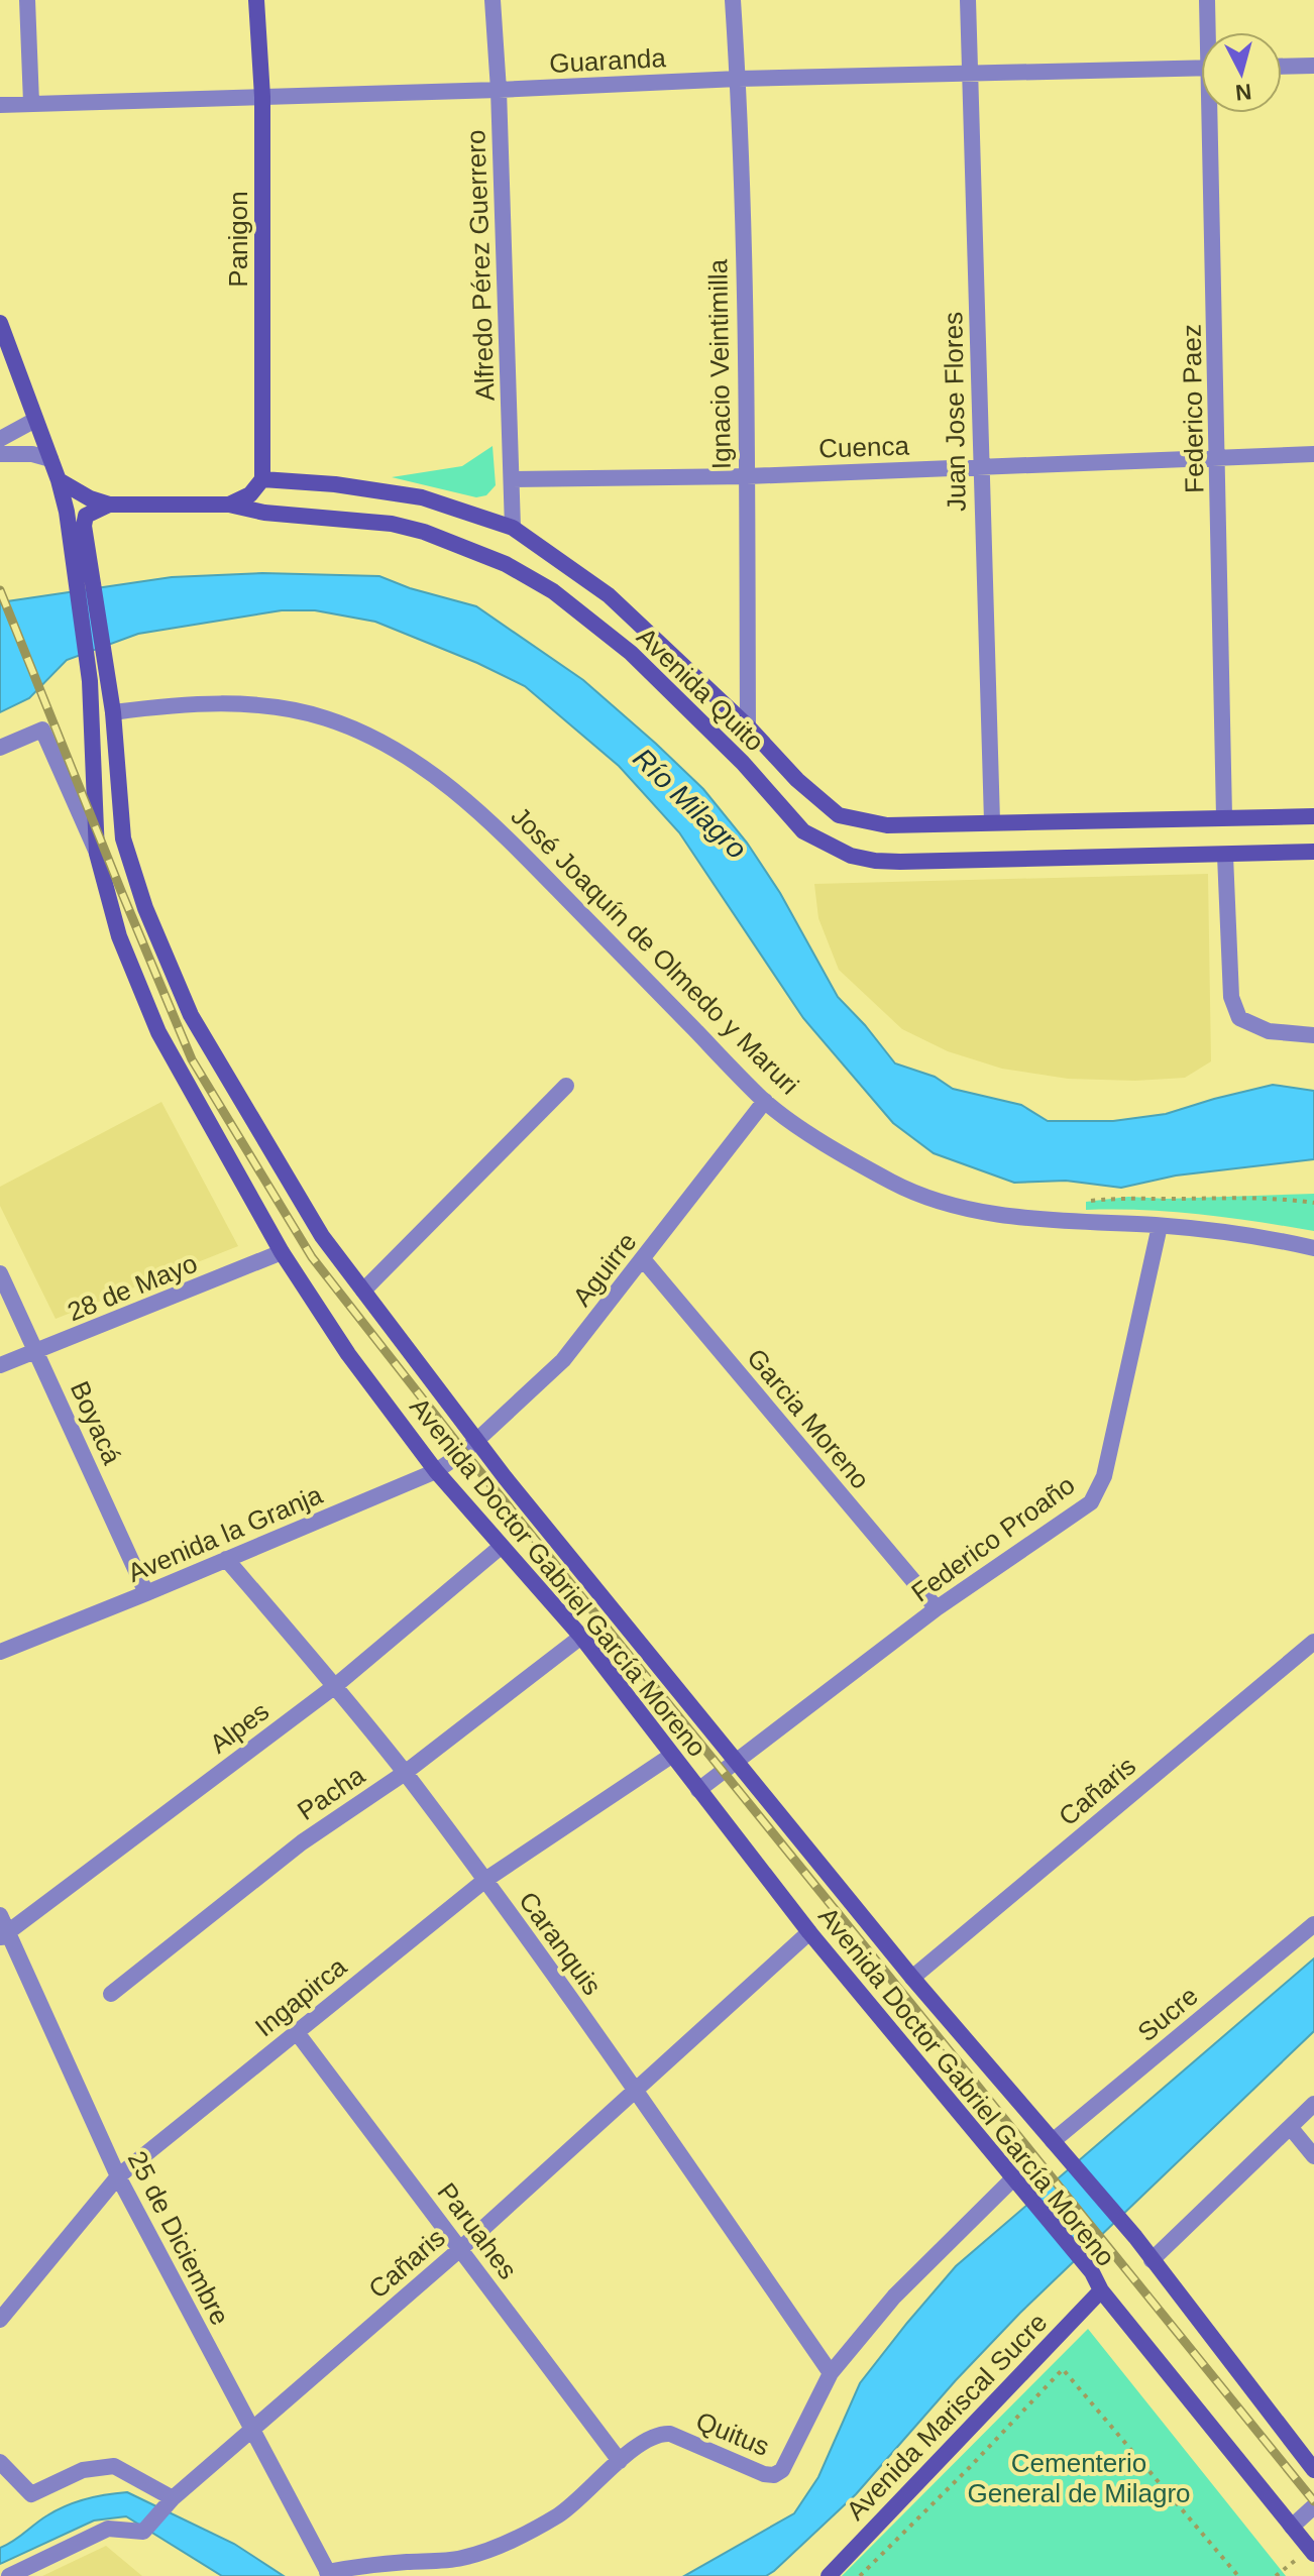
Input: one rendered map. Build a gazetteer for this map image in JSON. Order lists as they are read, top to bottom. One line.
{"streets":{"main road":["Panigon","Avenida Quito","Avenida Doctor Gabriel García Moreno","Avenida Mariscal Sucre"],"street":["Guaranda","Alfredo Pérez Guerrero","Ignacio Veintimilla","Federico Paez","Juan Jose Flores","Cuenca","José Joaquín de Olmedo y Maruri","Aguirre","28 de Mayo","Garcia Moreno","Boyacá","Avenida la Granja","Federico Proaño","Alpes","Cañaris","Pacha","Caranquis","Ingapirca","Sucre","Paruahes","25 de Diciembre","Quitus"]},"crossings":[["Guaranda","Panigon"],["Guaranda","Alfredo Pérez Guerrero"],["Guaranda","Ignacio Veintimilla"],["Guaranda","Juan Jose Flores"],["Panigon","Avenida Quito"],["Alfredo Pérez Guerrero","Cuenca"],["Alfredo Pérez Guerrero","Avenida Quito"],["Ignacio Veintimilla","Cuenca"],["Ignacio Veintimilla","Avenida Quito"],["Federico Paez","Cuenca"],["Federico Paez","Avenida Quito"],["Juan Jose Flores","Cuenca"],["Juan Jose Flores","Avenida Quito"],["José Joaquín de Olmedo y Maruri","Aguirre"],["José Joaquín de Olmedo y Maruri","Federico Proaño"],["José Joaquín de Olmedo y Maruri","Avenida Doctor Gabriel García Moreno"],["Aguirre","Garcia Moreno"],["Aguirre","Avenida la Granja"],["Aguirre","Avenida Doctor Gabriel García Moreno"],["28 de Mayo","Boyacá"],["28 de Mayo","Avenida Doctor Gabriel García Moreno"],["Garcia Moreno","Federico Proaño"],["Boyacá","Avenida la Granja"],["Avenida la Granja","Avenida Doctor Gabriel García Moreno"],["Avenida la Granja","Caranquis"],["Federico Proaño","Avenida Doctor Gabriel García Moreno"],["Avenida Doctor Gabriel García Moreno","Alpes"],["Avenida Doctor Gabriel García Moreno","Cañaris"],["Avenida Doctor Gabriel García Moreno","Pacha"],["Avenida Doctor Gabriel García Moreno","Ingapirca"],["Avenida Doctor Gabriel García Moreno","Sucre"],["Avenida Doctor Gabriel García Moreno","Avenida Mariscal Sucre"],["Avenida Doctor Gabriel García Moreno","Quitus"],["Alpes","Caranquis"],["Alpes","25 de Diciembre"],["Cañaris","Caranquis"],["Cañaris","Paruahes"],["Cañaris","25 de Diciembre"],["Pacha","Caranquis"],["Caranquis","Ingapirca"],["Caranquis","Quitus"],["Ingapirca","Paruahes"],["Ingapirca","25 de Diciembre"],["Paruahes","Quitus"],["25 de Diciembre","Quitus"]],"water":["Río Milagro"],"parks":["Cementerio General de Milagro"],"north":"bottom"}
